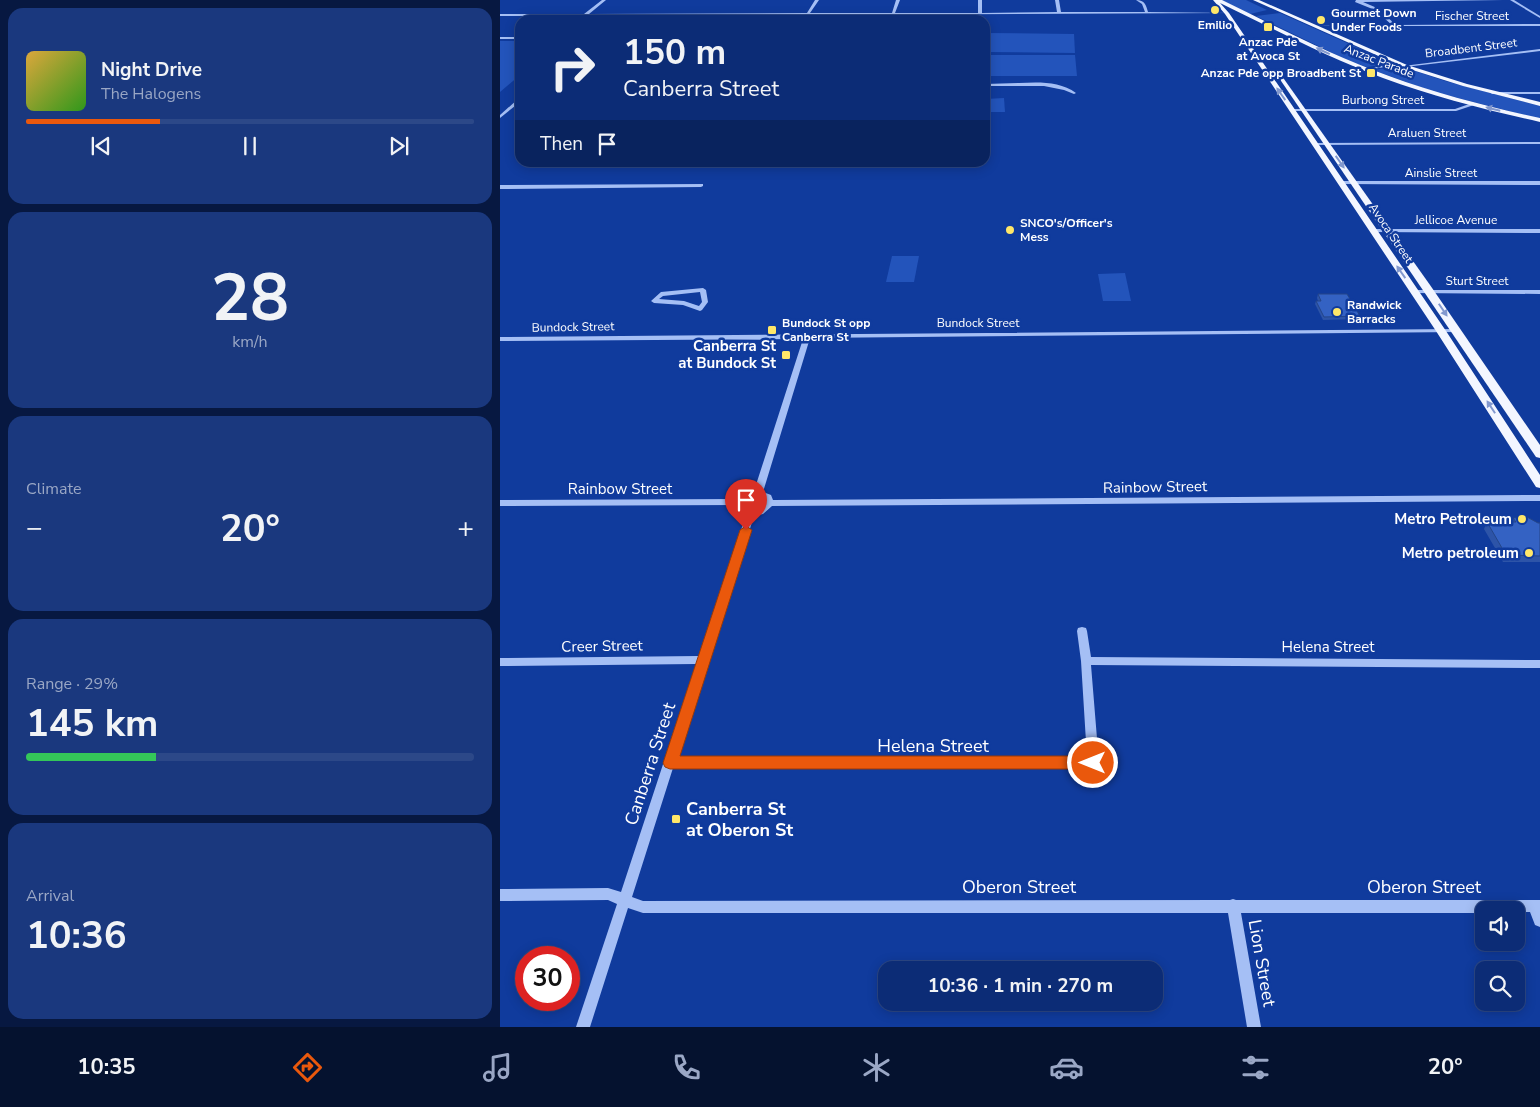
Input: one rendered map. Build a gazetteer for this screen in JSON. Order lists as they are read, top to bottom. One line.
{"streets":{"main road":["Anzac Parade","Avoca Street"],"street":["Fischer Street","Broadbent Street","Burbong Street","Araluen Street","Ainslie Street","Jellicoe Avenue","Sturt Street","Bundock Street","Rainbow Street","Creer Street","Helena Street","Canberra Street","Oberon Street","Lion Street"]},"crossings":[["Fischer Street","Anzac Parade"],["Broadbent Street","Anzac Parade"],["Anzac Parade","Burbong Street"],["Anzac Parade","Avoca Street"],["Burbong Street","Avoca Street"],["Araluen Street","Avoca Street"],["Ainslie Street","Avoca Street"],["Jellicoe Avenue","Avoca Street"],["Avoca Street","Sturt Street"],["Avoca Street","Bundock Street"],["Rainbow Street","Canberra Street"],["Creer Street","Canberra Street"],["Helena Street","Canberra Street"],["Canberra Street","Oberon Street"],["Oberon Street","Lion Street"]],"places":{"other":["Emilio","Gourmet Down Under Foods","SNCO's/Officer's Mess","Randwick Barracks","Metro Petroleum","Metro petroleum"],"transit":["Anzac Pde at Avoca St","Anzac Pde opp Broadbent St","Bundock St opp Canberra St","Canberra St at Bundock St","Canberra St at Oberon St"]},"page":{"turn":["150 m","Canberra Street"],"song":["Night Drive","The Halogens"],"then":"Then","tile":[["28","km/h"],"Climate",["Range · 29%","145 km"],["Arrival","10:36"]],"heat":["−","20°","+"],"limit":"30","trip":"10:36 · 1 min · 270 m","tabs":["10:35","20°"]}}
